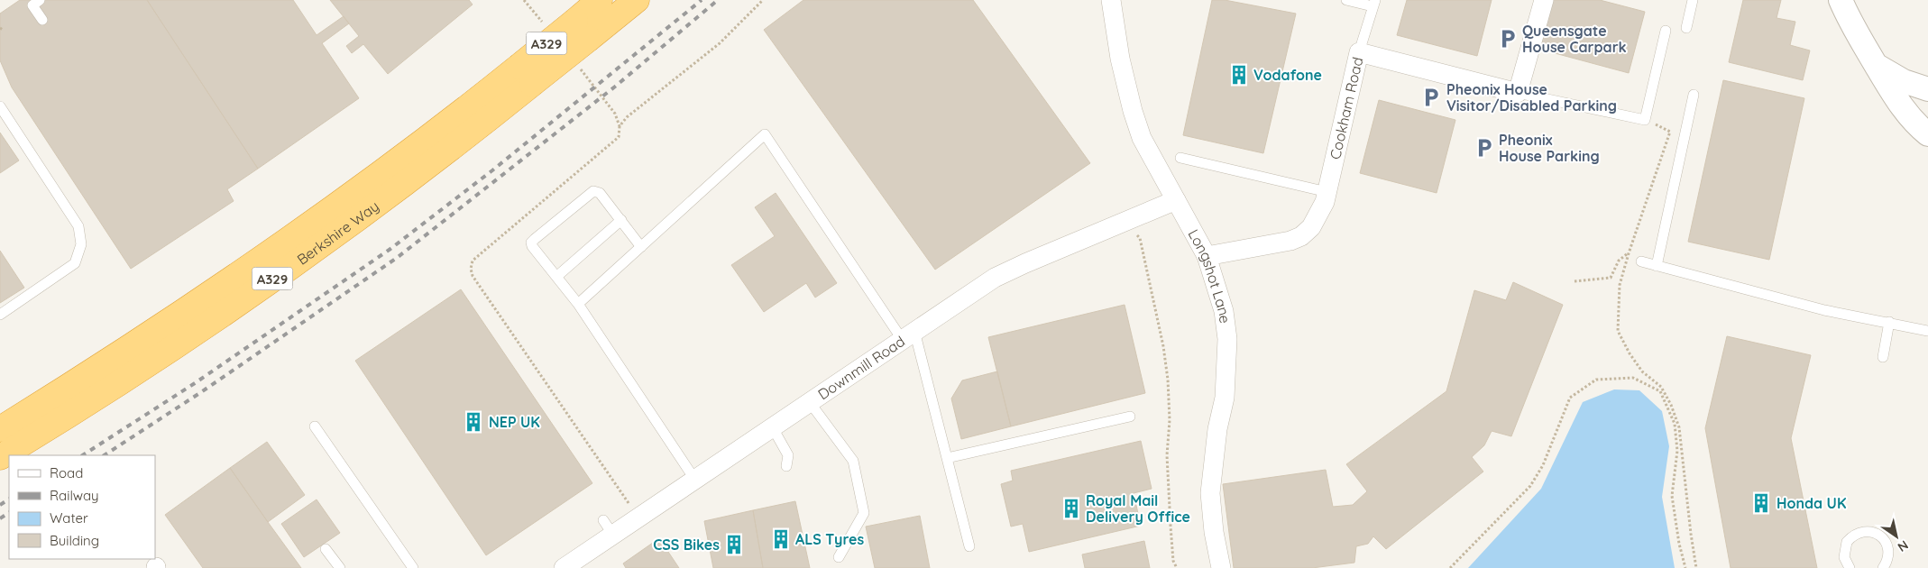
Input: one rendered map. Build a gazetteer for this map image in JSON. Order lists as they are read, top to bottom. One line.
{"streets":{"highway":["A329","Berkshire Way"],"street":["Cookham Road","Longshot Lane","Downmill Road"]},"crossings":[["Cookham Road","Longshot Lane"],["Longshot Lane","Downmill Road"]],"places":{"parking":["Queensgate House Carpark","Pheonix House Visitor/Disabled Parking","Pheonix House Parking"],"building":["Vodafone","NEP UK","Honda UK","Royal Mail Delivery Office","ALS Tyres","CSS Bikes"]},"legend":["Road","Railway","Water","Building"],"north":"bottom right"}
